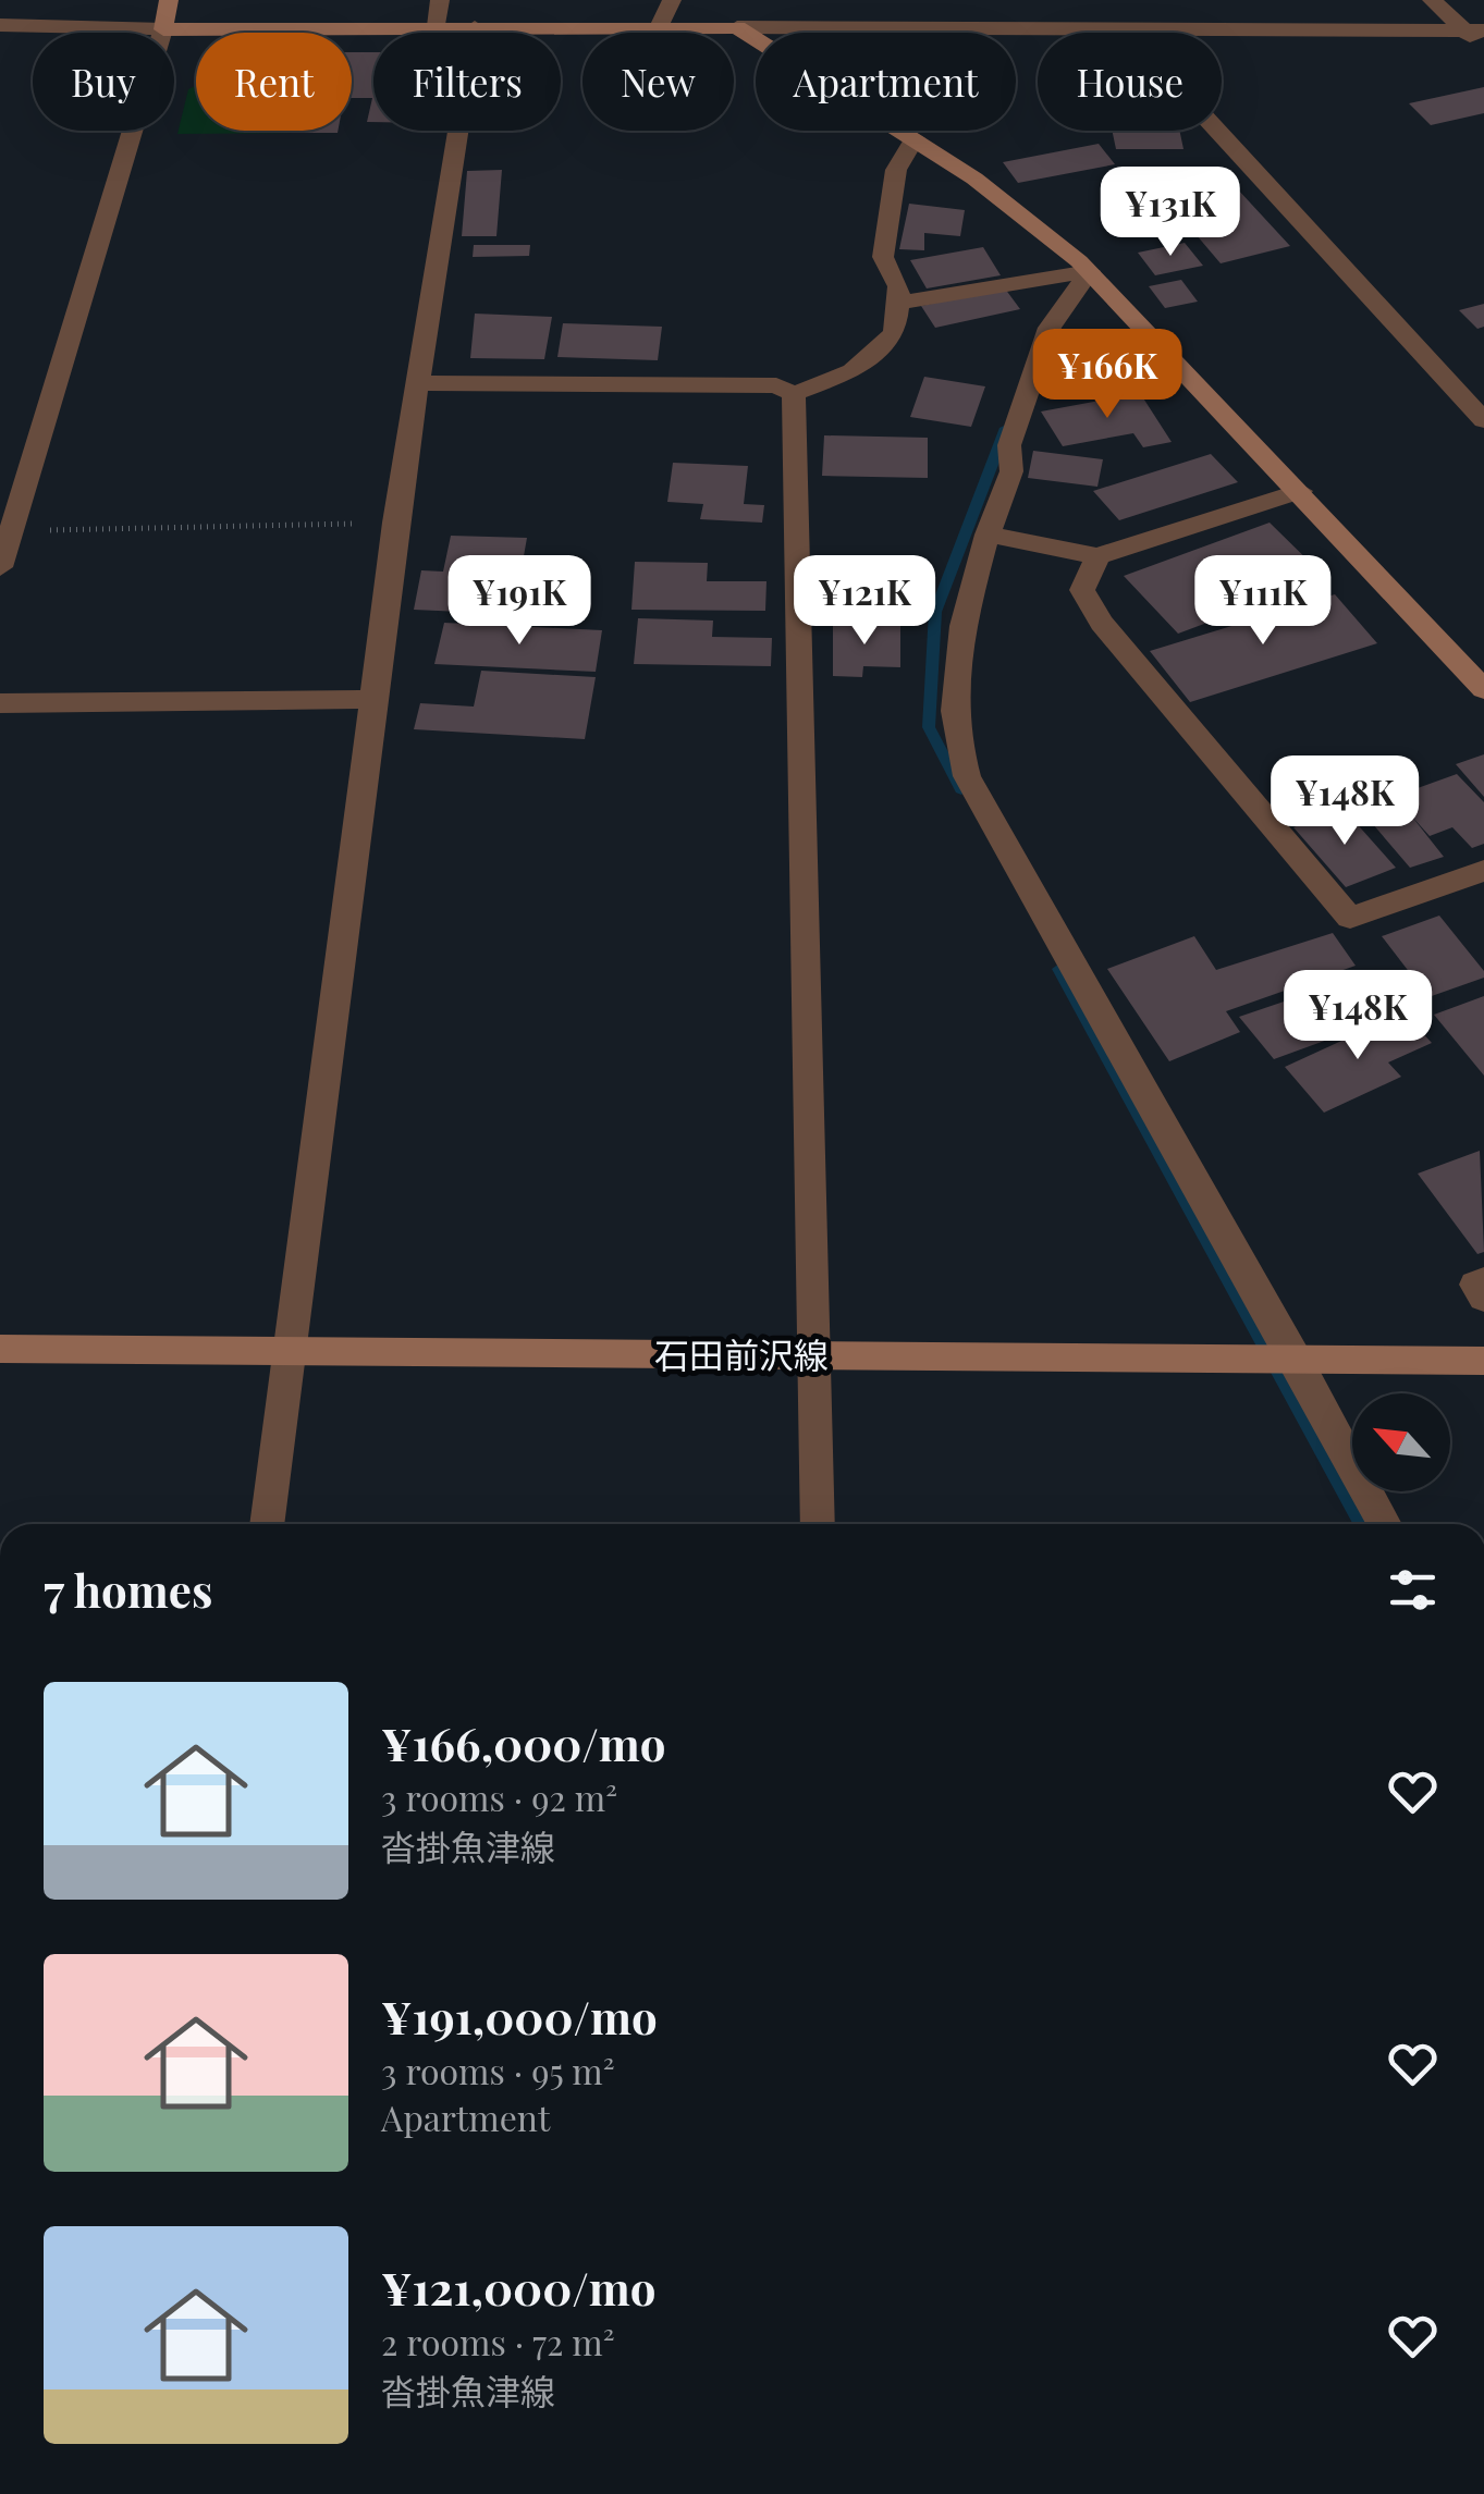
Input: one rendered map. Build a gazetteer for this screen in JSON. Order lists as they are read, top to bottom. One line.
{"streets":{"main road":["石田前沢線"]},"north":"top left","page":{"chip":["Buy","Rent","Filters","New","Apartment","House"],"price":["¥131K","¥166K","¥191K","¥121K","¥111K","¥148K","¥148K"],"heading":"7 homes","list":[{"name":"¥166,000/mo","note":"3 rooms · 92 m² · 沓掛魚津線"},{"name":"¥191,000/mo","note":"3 rooms · 95 m² · Apartment"},{"name":"¥121,000/mo","note":"2 rooms · 72 m² · 沓掛魚津線"}]}}
